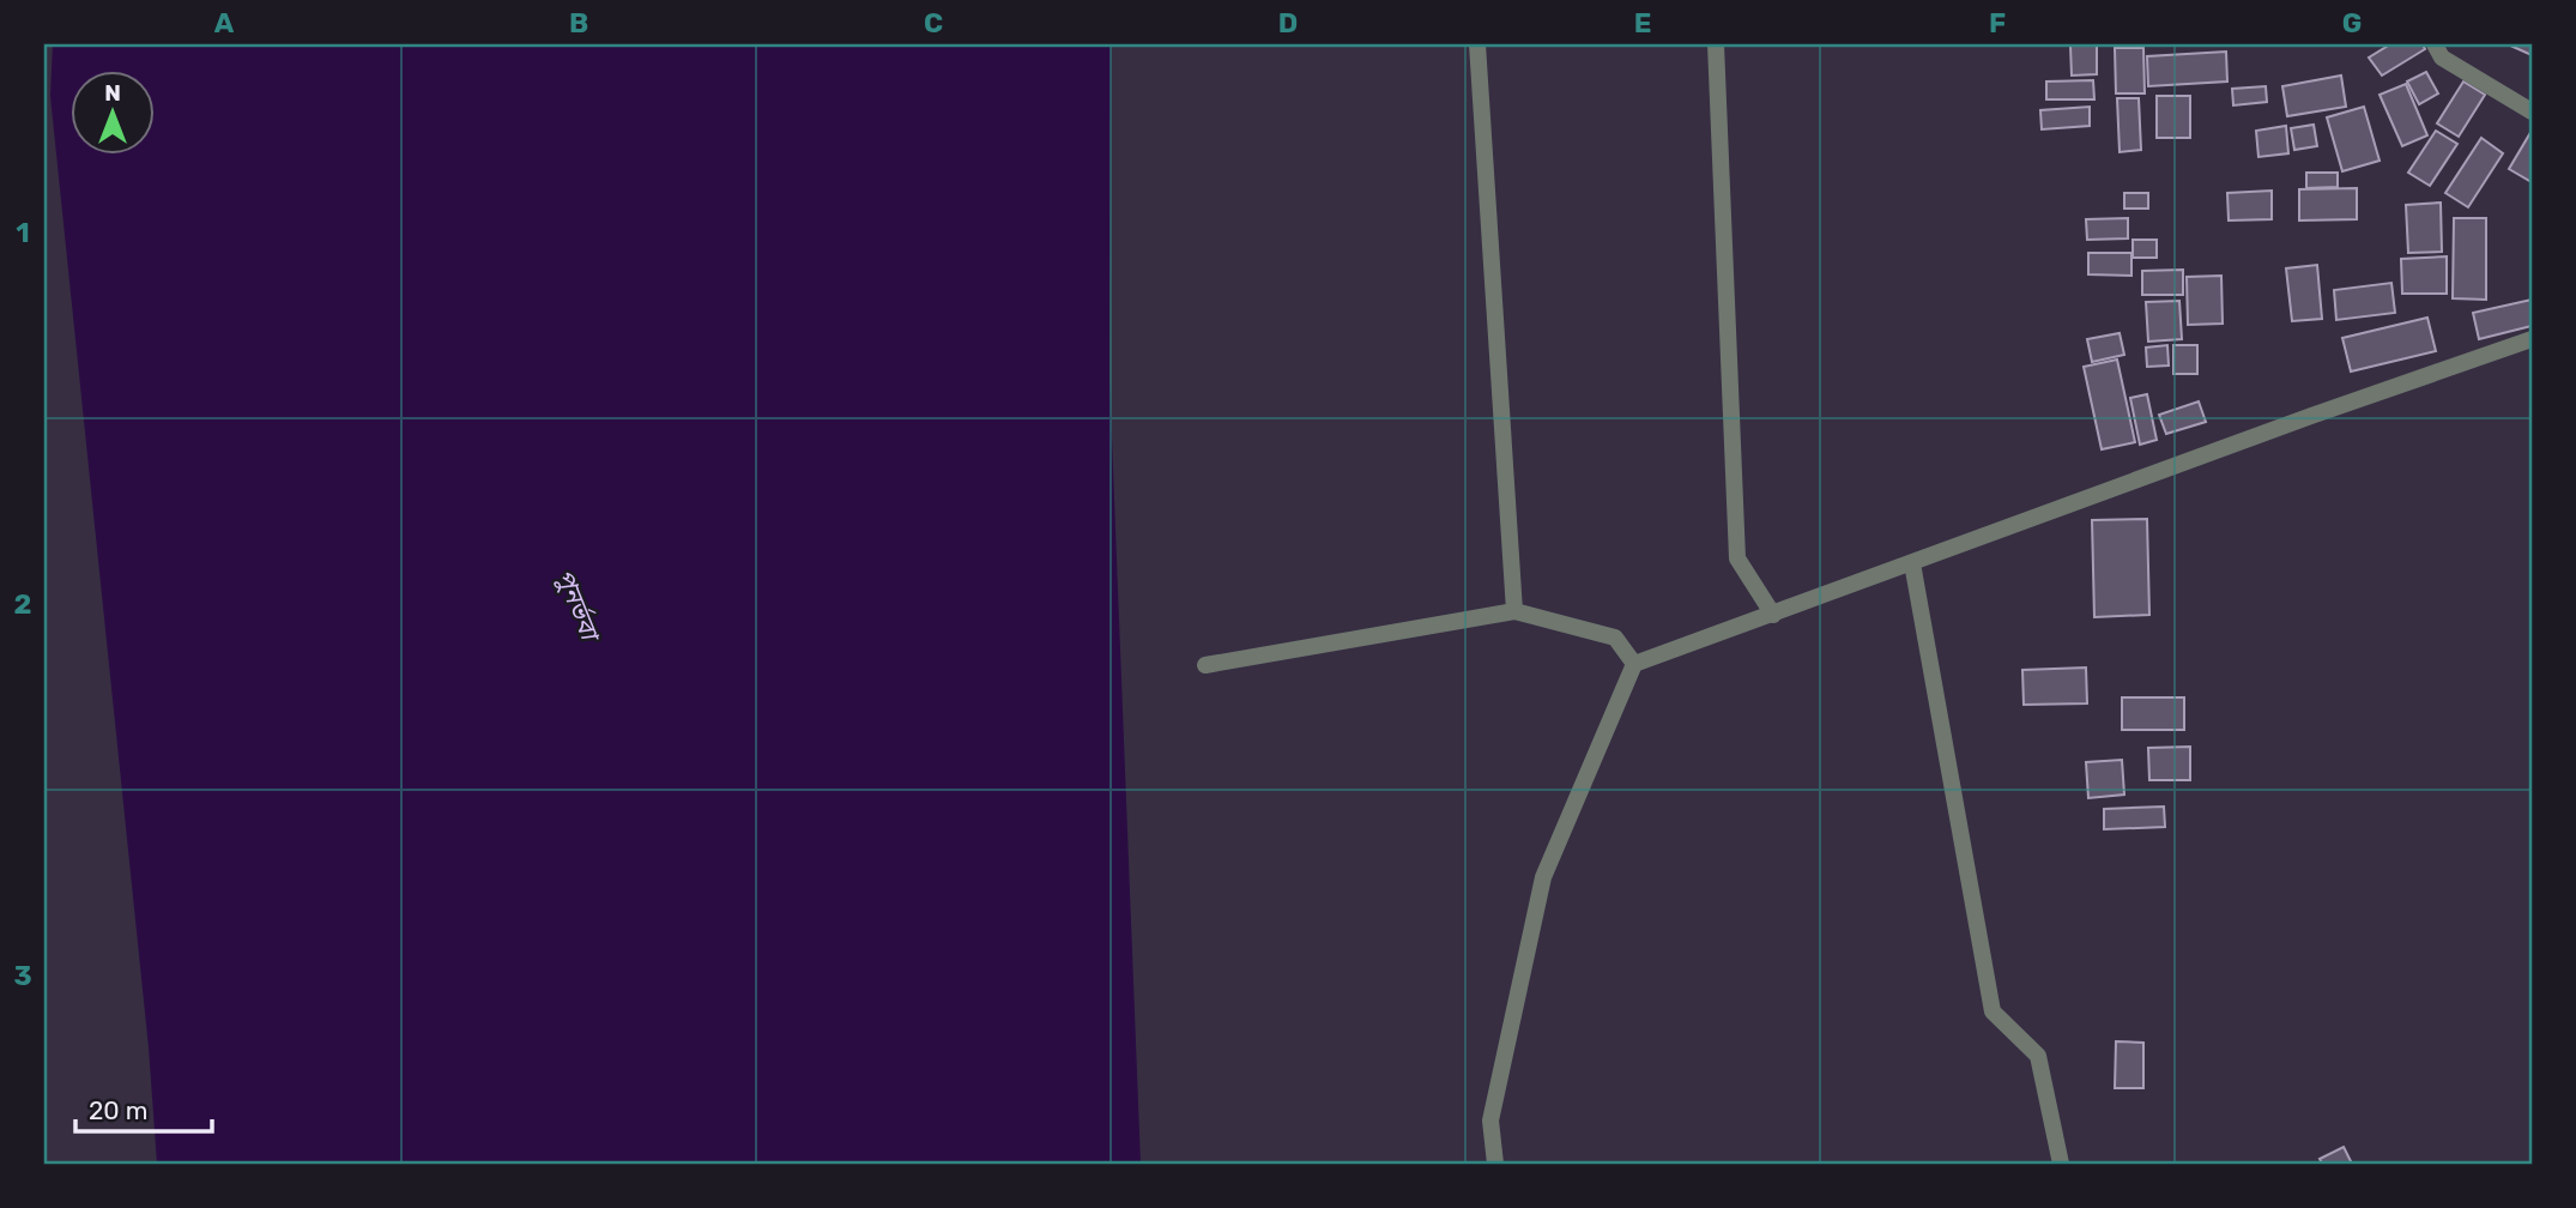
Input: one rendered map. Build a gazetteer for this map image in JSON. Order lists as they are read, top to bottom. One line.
{"water":["পুনর্ভবা"],"scale_bar":"20 m","north":"top","grid":{"columns":["A","B","C","D","E","F","G"],"rows":["1","2","3"]}}
